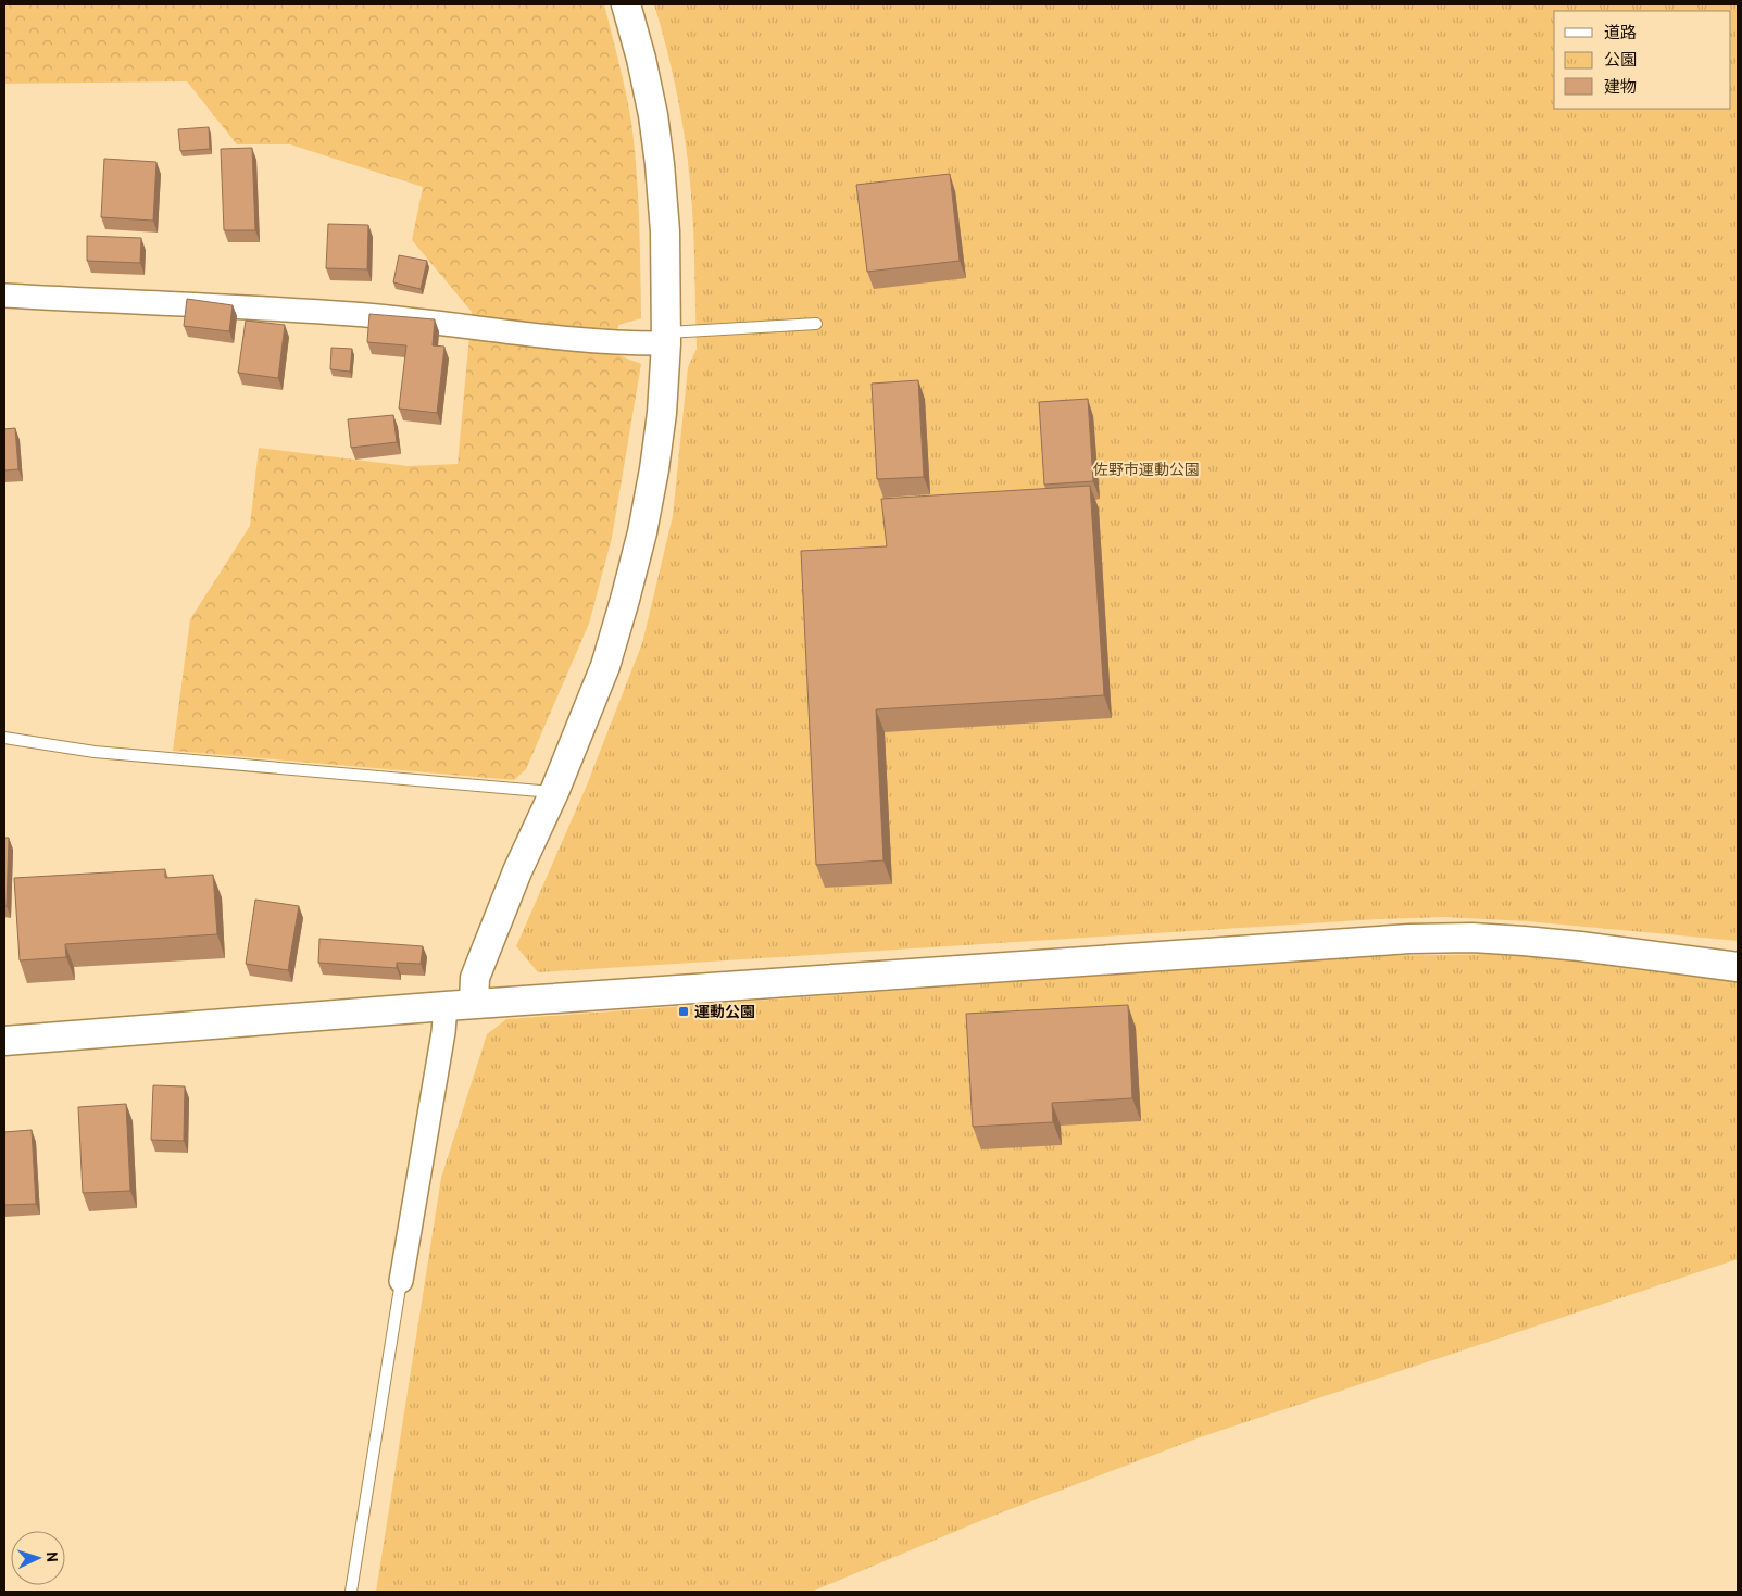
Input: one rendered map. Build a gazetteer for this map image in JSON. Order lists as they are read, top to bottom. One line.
{"parks":["佐野市運動公園"],"places":{"transit":["運動公園"]},"legend":["道路","公園","建物"],"north":"right"}
